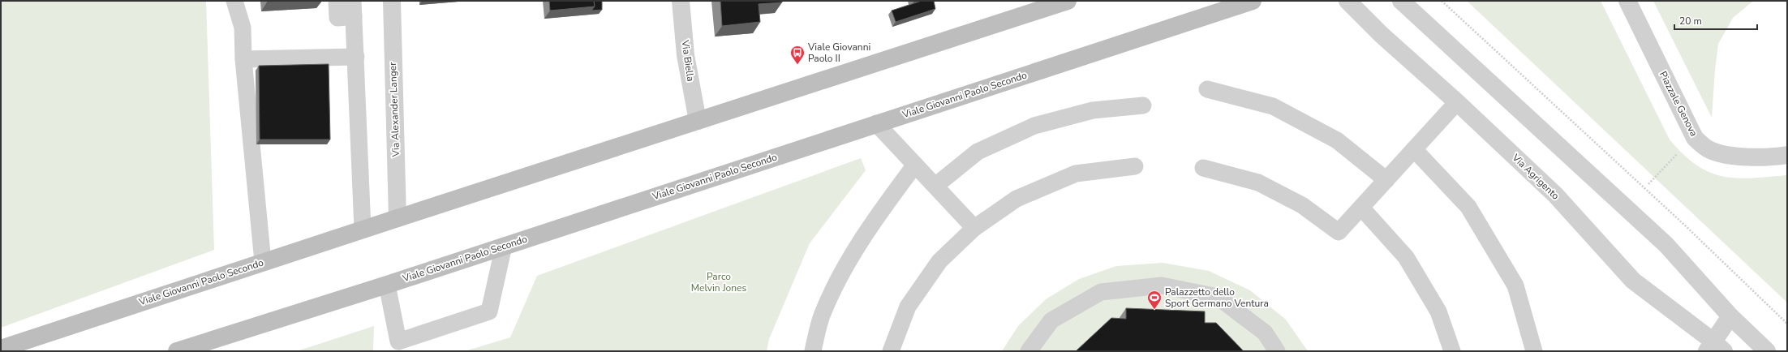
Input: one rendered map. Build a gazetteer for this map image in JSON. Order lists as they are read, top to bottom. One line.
{"streets":{"main road":["Viale Giovanni Paolo Secondo"],"street":["Via Biella","Piazzale Genova","Via Alexander Langer","Via Agrigento"]},"crossings":[["Via Biella","Viale Giovanni Paolo Secondo"],["Viale Giovanni Paolo Secondo","Via Alexander Langer"]],"parks":["Parco Melvin Jones"],"places":{"bus stop":["Viale Giovanni Paolo II"],"sports":["Palazzetto dello Sport Germano Ventura"]},"scale_bar":"20 m"}
